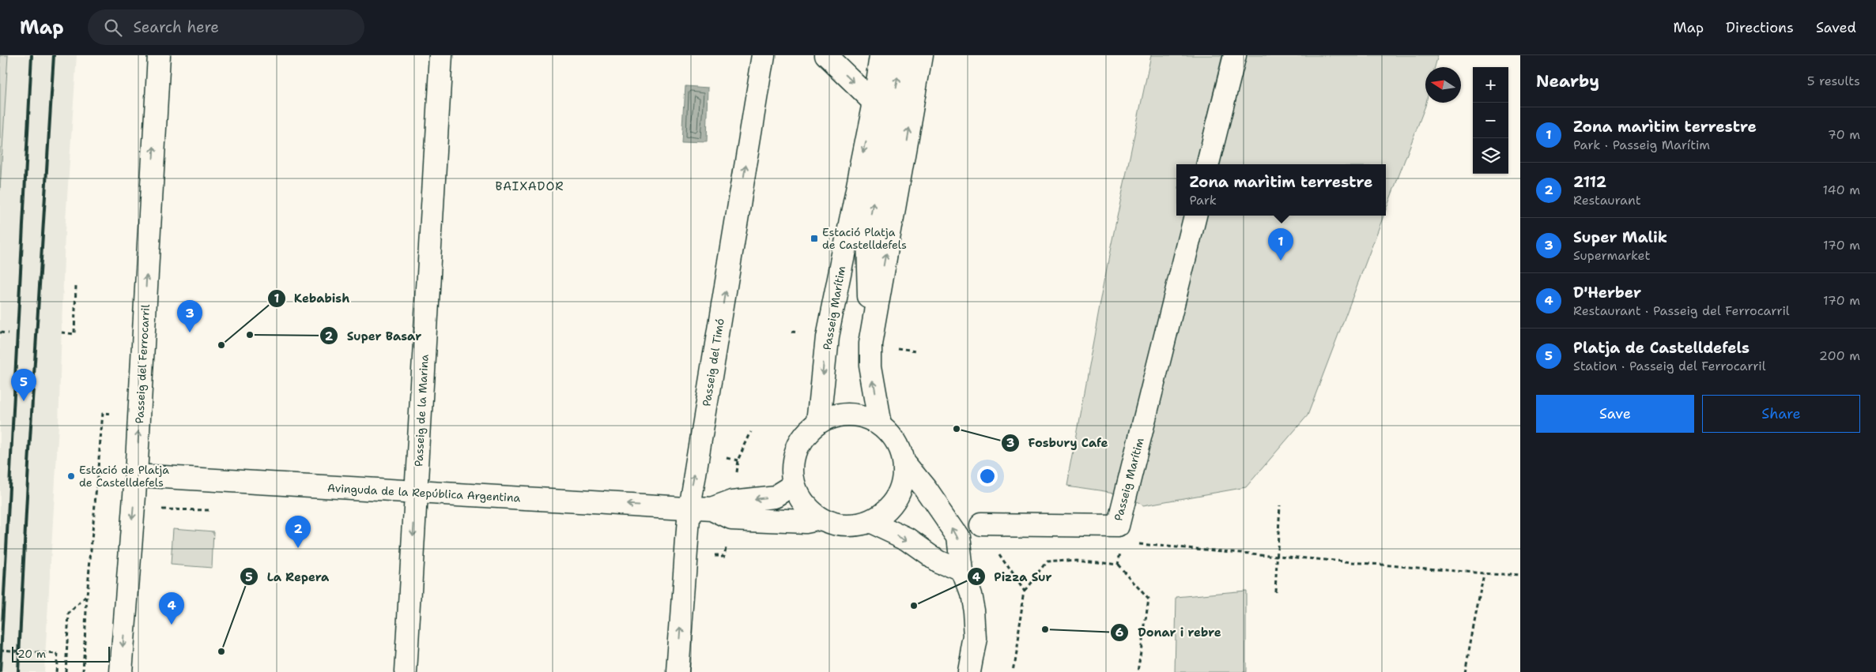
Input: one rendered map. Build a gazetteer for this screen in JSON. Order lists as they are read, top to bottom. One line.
{"streets":{"street":["Passeig Marítim","Passeig del Timó","Passeig del Ferrocarril","Passeig de la Marina","Avinguda de la República Argentina"]},"crossings":[["Passeig Marítim","Avinguda de la República Argentina"],["Passeig del Timó","Avinguda de la República Argentina"],["Passeig del Ferrocarril","Avinguda de la República Argentina"],["Passeig de la Marina","Avinguda de la República Argentina"]],"one_way":["Avinguda de la República Argentina"],"districts":["BAIXADOR"],"places":{"transit":["Estació Platja de Castelldefels"],"other":["Super Basar","Kebabish","Fosbury Cafe","Estació de Platja de Castelldefels","Pizza Sur","Donar i rebre","La Repera"]},"scale_bar":"20 m","north":"left","page":{"header":"Map","search":"Search here","nav":["Map","Directions","Saved"],"heading":["Nearby","5 results"],"map_buttons":["+","−"],"list":[{"mark":"1","name":"Zona marìtim terrestre","note":"Park · Passeig Marítim","value":"70 m"},{"mark":"2","name":"2112","note":"Restaurant","value":"140 m"},{"mark":"3","name":"Super Malik","note":"Supermarket","value":"170 m"},{"mark":"4","name":"D'Herber","note":"Restaurant · Passeig del Ferrocarril","value":"170 m"},{"mark":"5","name":"Platja de Castelldefels","note":"Station · Passeig del Ferrocarril","value":"200 m"}],"popup":["Zona marìtim terrestre","Park"],"pins":["1","3","5","2","4"],"buttons":["Save","Share"],"scale":"20 m"}}
